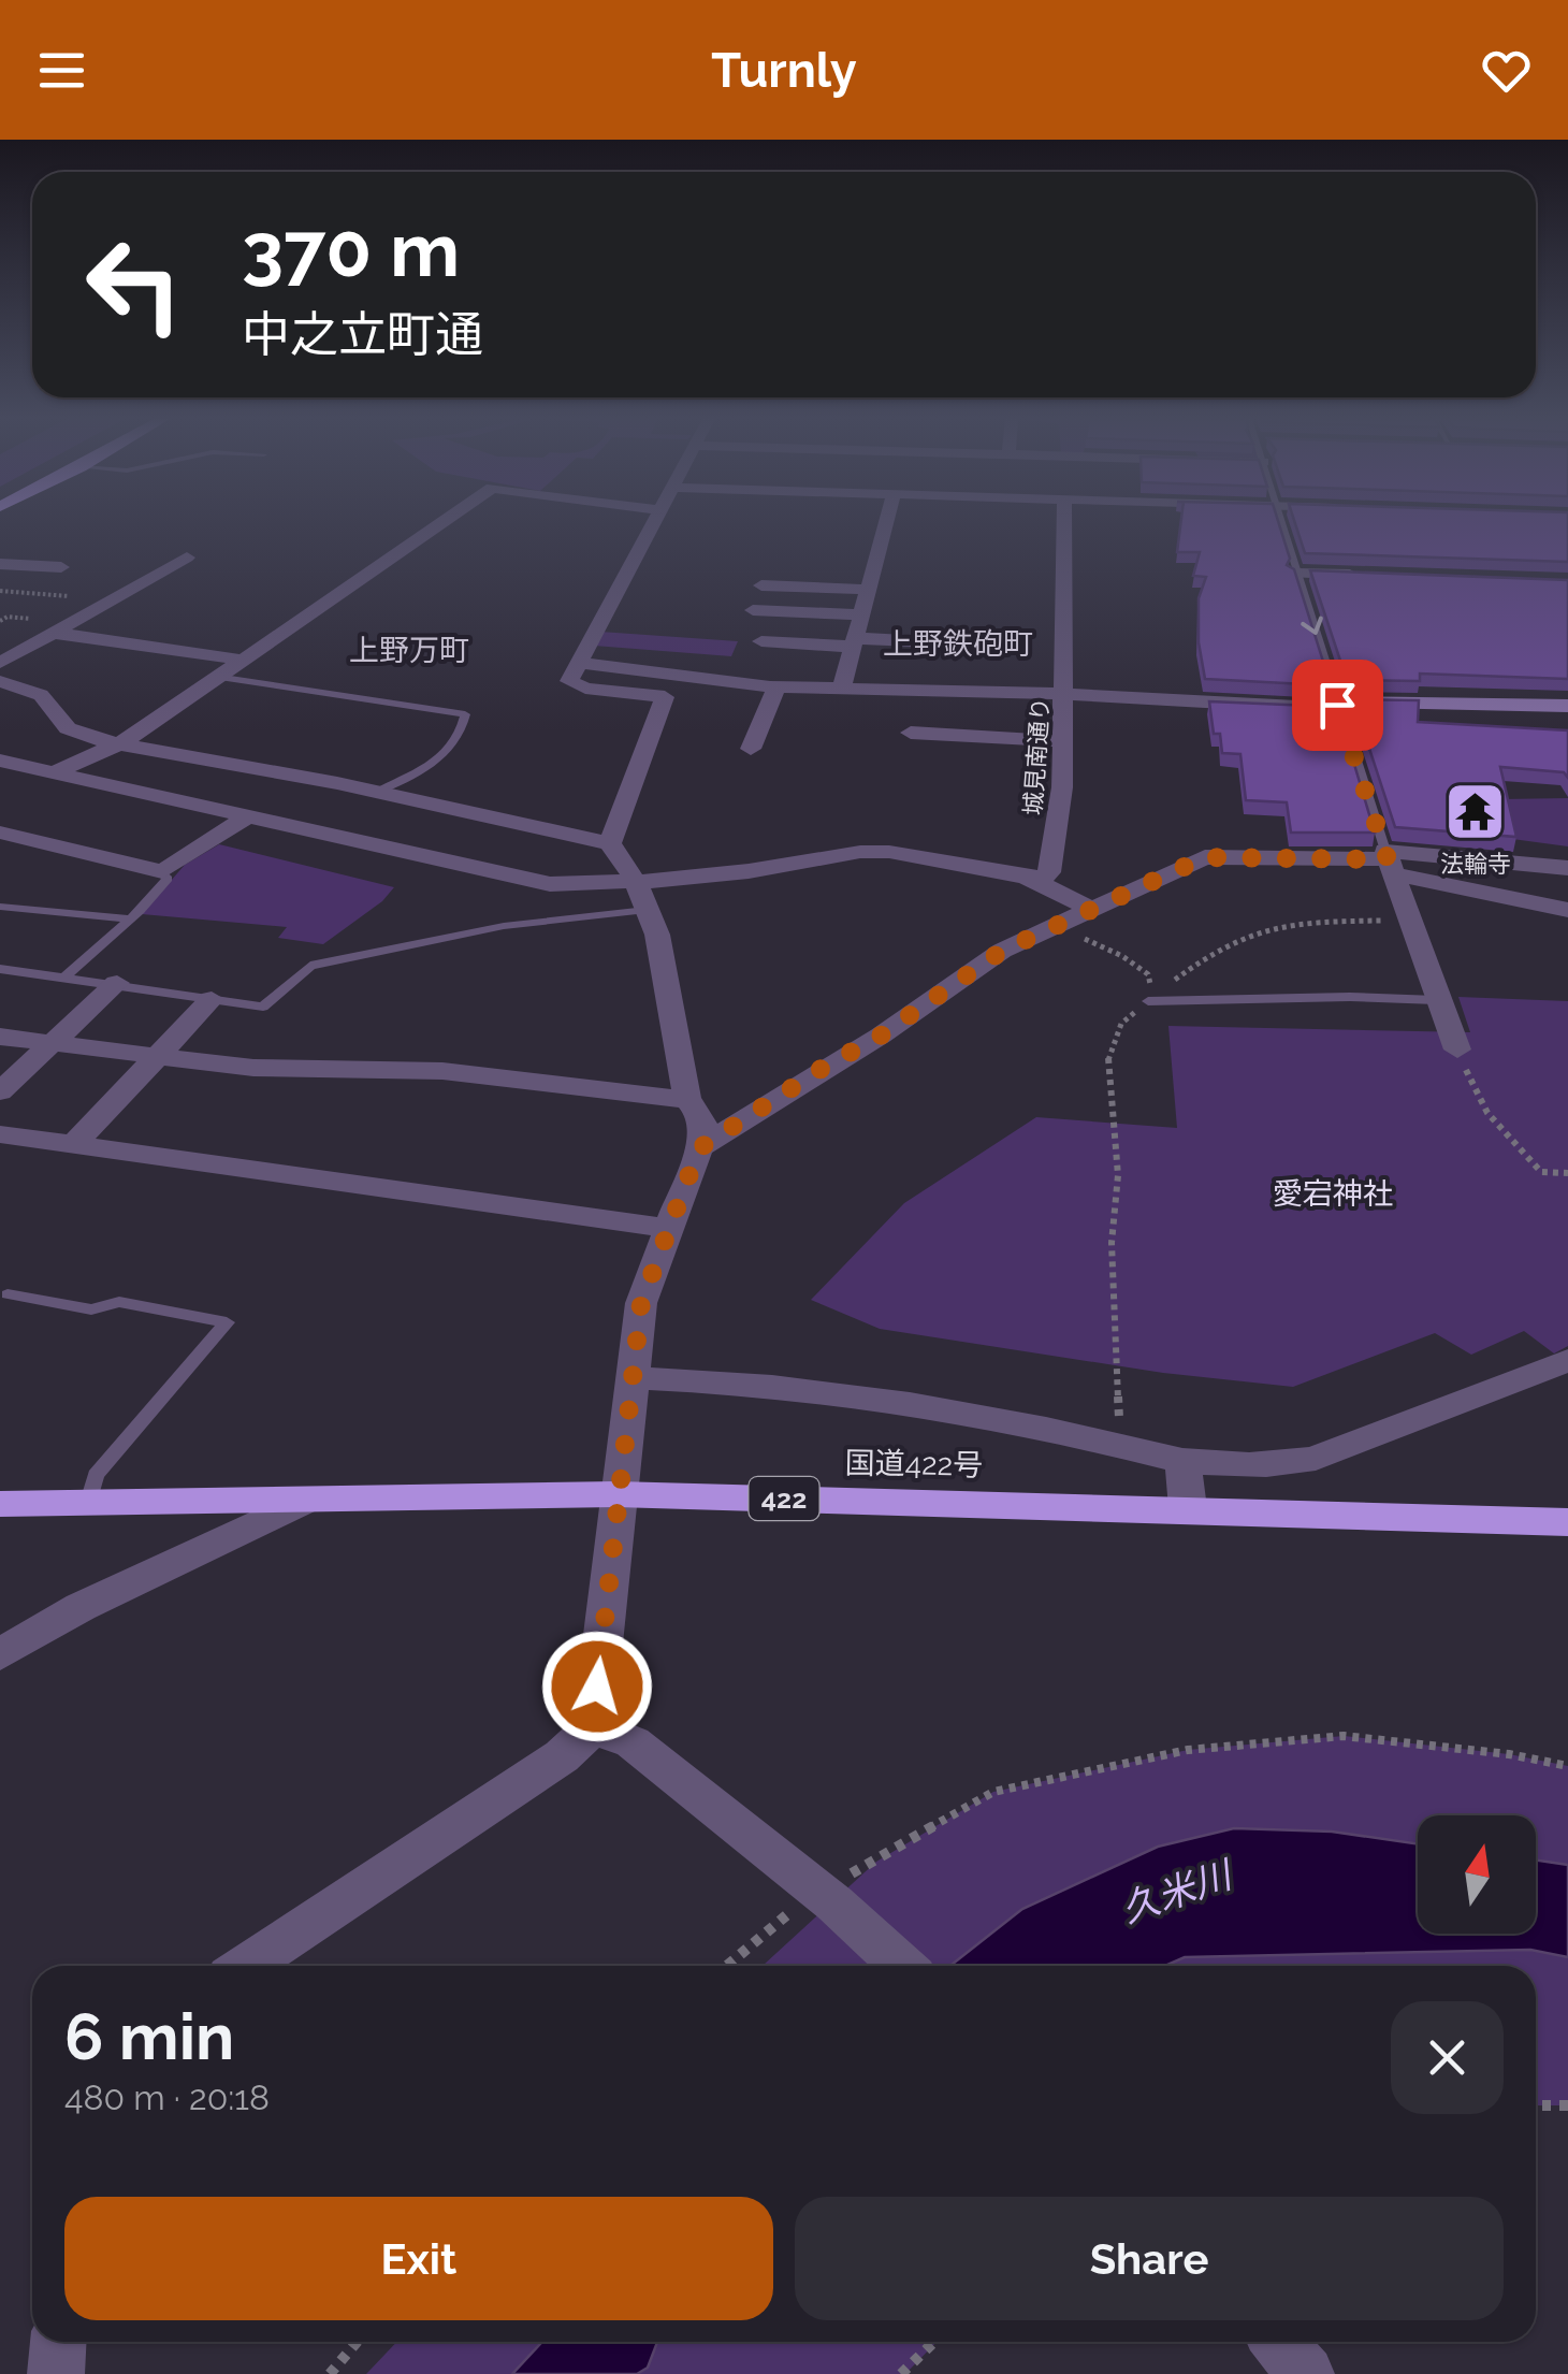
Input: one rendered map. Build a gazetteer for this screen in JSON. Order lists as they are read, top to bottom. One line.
{"streets":{"highway":["国道422号","422"],"street":["城見南通り"]},"districts":["上野鉄砲町","上野万町"],"water":["久米川"],"parks":["愛宕神社"],"places":{"temple":["法輪寺"]},"north":"top","page":{"header":"Turnly","turn":["370 m","中之立町通"],"heading":["6 min","480 m · 20:18"],"buttons":["Exit","Share"]}}
